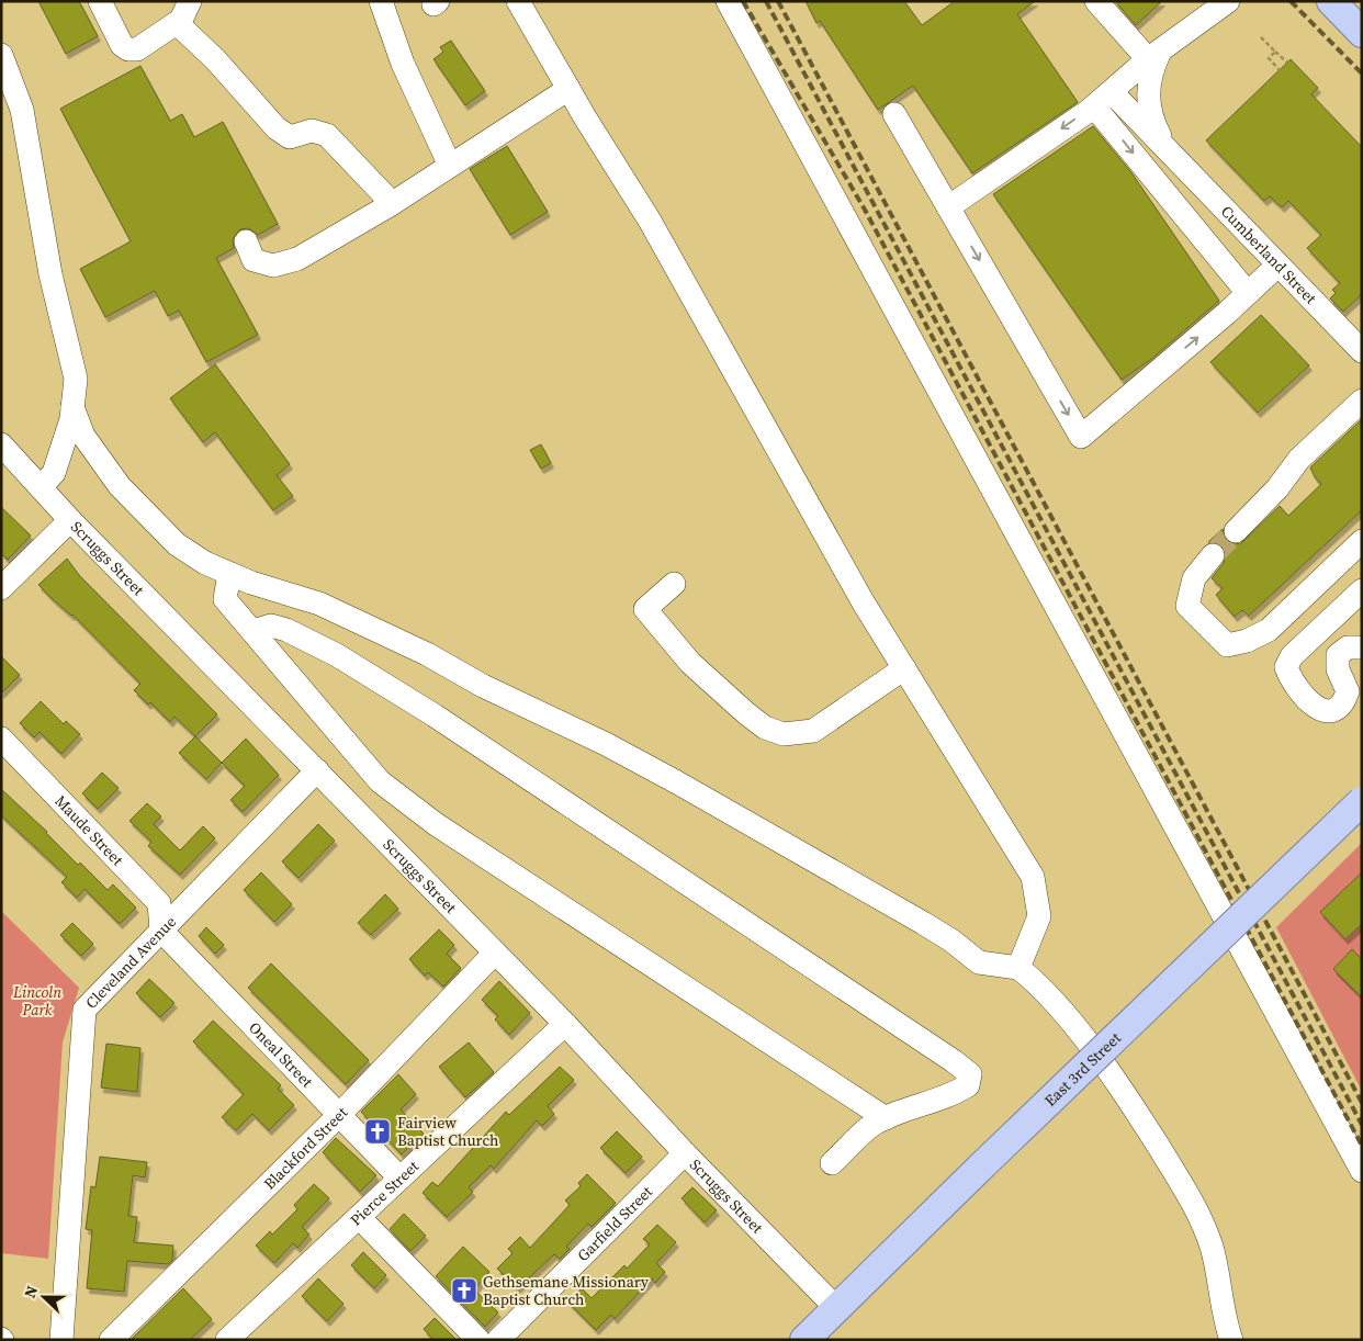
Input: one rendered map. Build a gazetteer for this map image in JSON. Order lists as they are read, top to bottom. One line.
{"streets":{"main road":["East 3rd Street"],"street":["Cumberland Street","Scruggs Street","Maude Street","Cleveland Avenue","Oneal Street","Blackford Street","Pierce Street","Garfield Street"]},"crossings":[["Scruggs Street","Cleveland Avenue"],["Scruggs Street","East 3rd Street"],["Scruggs Street","Blackford Street"],["Scruggs Street","Pierce Street"],["Scruggs Street","Garfield Street"],["Maude Street","Cleveland Avenue"],["Maude Street","Oneal Street"],["Cleveland Avenue","Oneal Street"],["Oneal Street","Blackford Street"],["Oneal Street","Pierce Street"]],"parks":["Lincoln Park"],"places":{"church":["Fairview Baptist Church","Gethsemane Missionary Baptist Church"]},"north":"left"}
